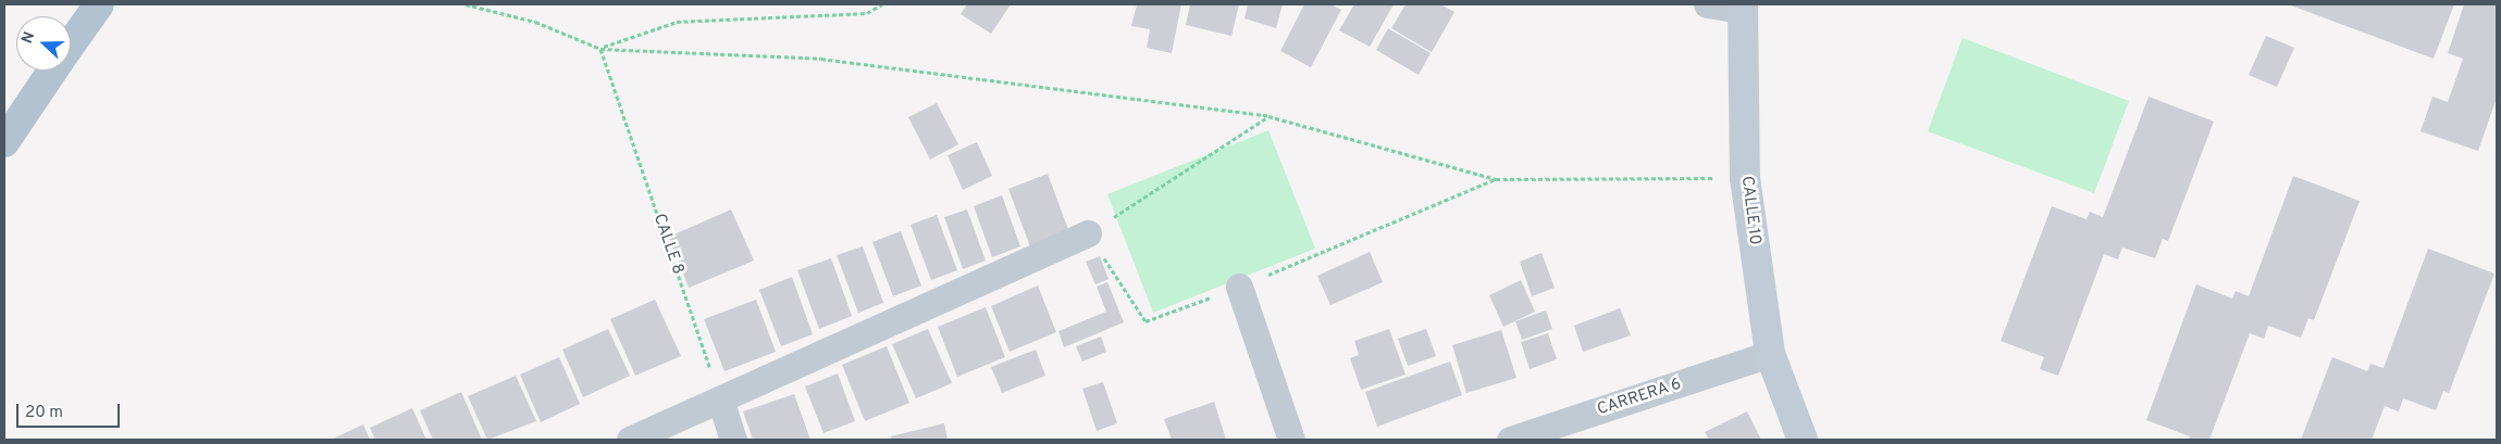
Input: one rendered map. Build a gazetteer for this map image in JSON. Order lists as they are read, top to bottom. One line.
{"streets":{"street":["CALLE 10","CARRERA 6"],"path":["CALLE 8"]},"crossings":[["CALLE 10","CARRERA 6"]],"scale_bar":"20 m","north":"left"}
